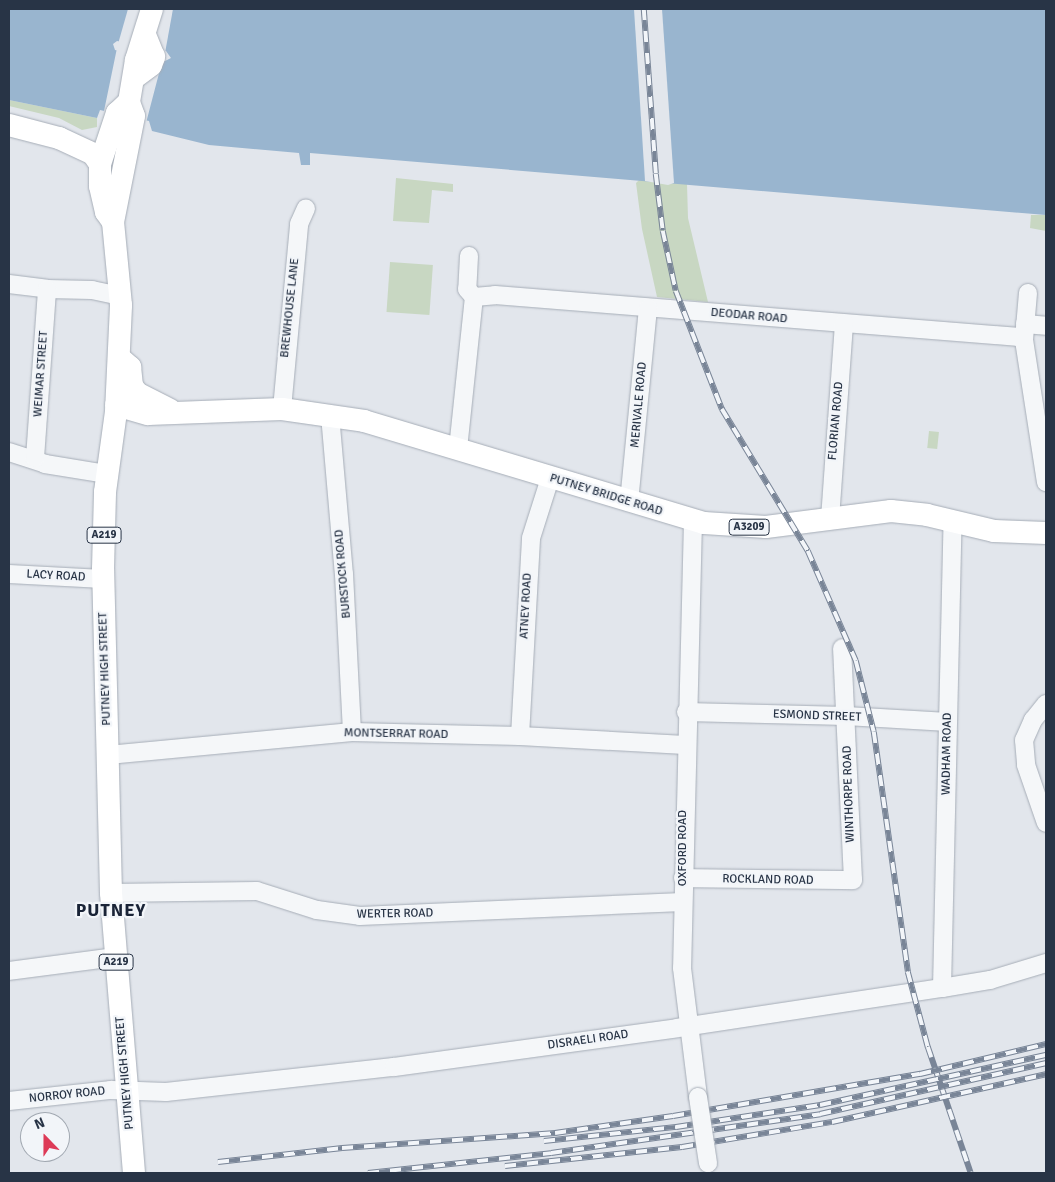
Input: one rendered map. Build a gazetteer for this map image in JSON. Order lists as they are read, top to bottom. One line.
{"streets":{"main road":["PUTNEY BRIDGE ROAD","A3209","A219","PUTNEY HIGH STREET"],"street":["BREWHOUSE LANE","DEODAR ROAD","WEIMAR STREET","MERIVALE ROAD","FLORIAN ROAD","BURSTOCK ROAD","LACY ROAD","ATNEY ROAD","ESMOND STREET","MONTSERRAT ROAD","WADHAM ROAD","WINTHORPE ROAD","OXFORD ROAD","ROCKLAND ROAD","WERTER ROAD","DISRAELI ROAD","NORROY ROAD"]},"crossings":[["BREWHOUSE LANE","PUTNEY BRIDGE ROAD"],["DEODAR ROAD","MERIVALE ROAD"],["DEODAR ROAD","FLORIAN ROAD"],["MERIVALE ROAD","PUTNEY BRIDGE ROAD"],["FLORIAN ROAD","PUTNEY BRIDGE ROAD"],["PUTNEY BRIDGE ROAD","BURSTOCK ROAD"],["PUTNEY BRIDGE ROAD","ATNEY ROAD"],["PUTNEY BRIDGE ROAD","PUTNEY HIGH STREET"],["PUTNEY BRIDGE ROAD","WADHAM ROAD"],["PUTNEY BRIDGE ROAD","OXFORD ROAD"],["A219","PUTNEY HIGH STREET"],["BURSTOCK ROAD","MONTSERRAT ROAD"],["LACY ROAD","PUTNEY HIGH STREET"],["ATNEY ROAD","MONTSERRAT ROAD"],["PUTNEY HIGH STREET","MONTSERRAT ROAD"],["PUTNEY HIGH STREET","WERTER ROAD"],["PUTNEY HIGH STREET","DISRAELI ROAD"],["PUTNEY HIGH STREET","NORROY ROAD"],["ESMOND STREET","WADHAM ROAD"],["ESMOND STREET","WINTHORPE ROAD"],["ESMOND STREET","OXFORD ROAD"],["MONTSERRAT ROAD","OXFORD ROAD"],["WADHAM ROAD","DISRAELI ROAD"],["WINTHORPE ROAD","ROCKLAND ROAD"],["OXFORD ROAD","ROCKLAND ROAD"],["OXFORD ROAD","WERTER ROAD"],["OXFORD ROAD","DISRAELI ROAD"],["DISRAELI ROAD","NORROY ROAD"]],"districts":["PUTNEY"],"north":"top"}
